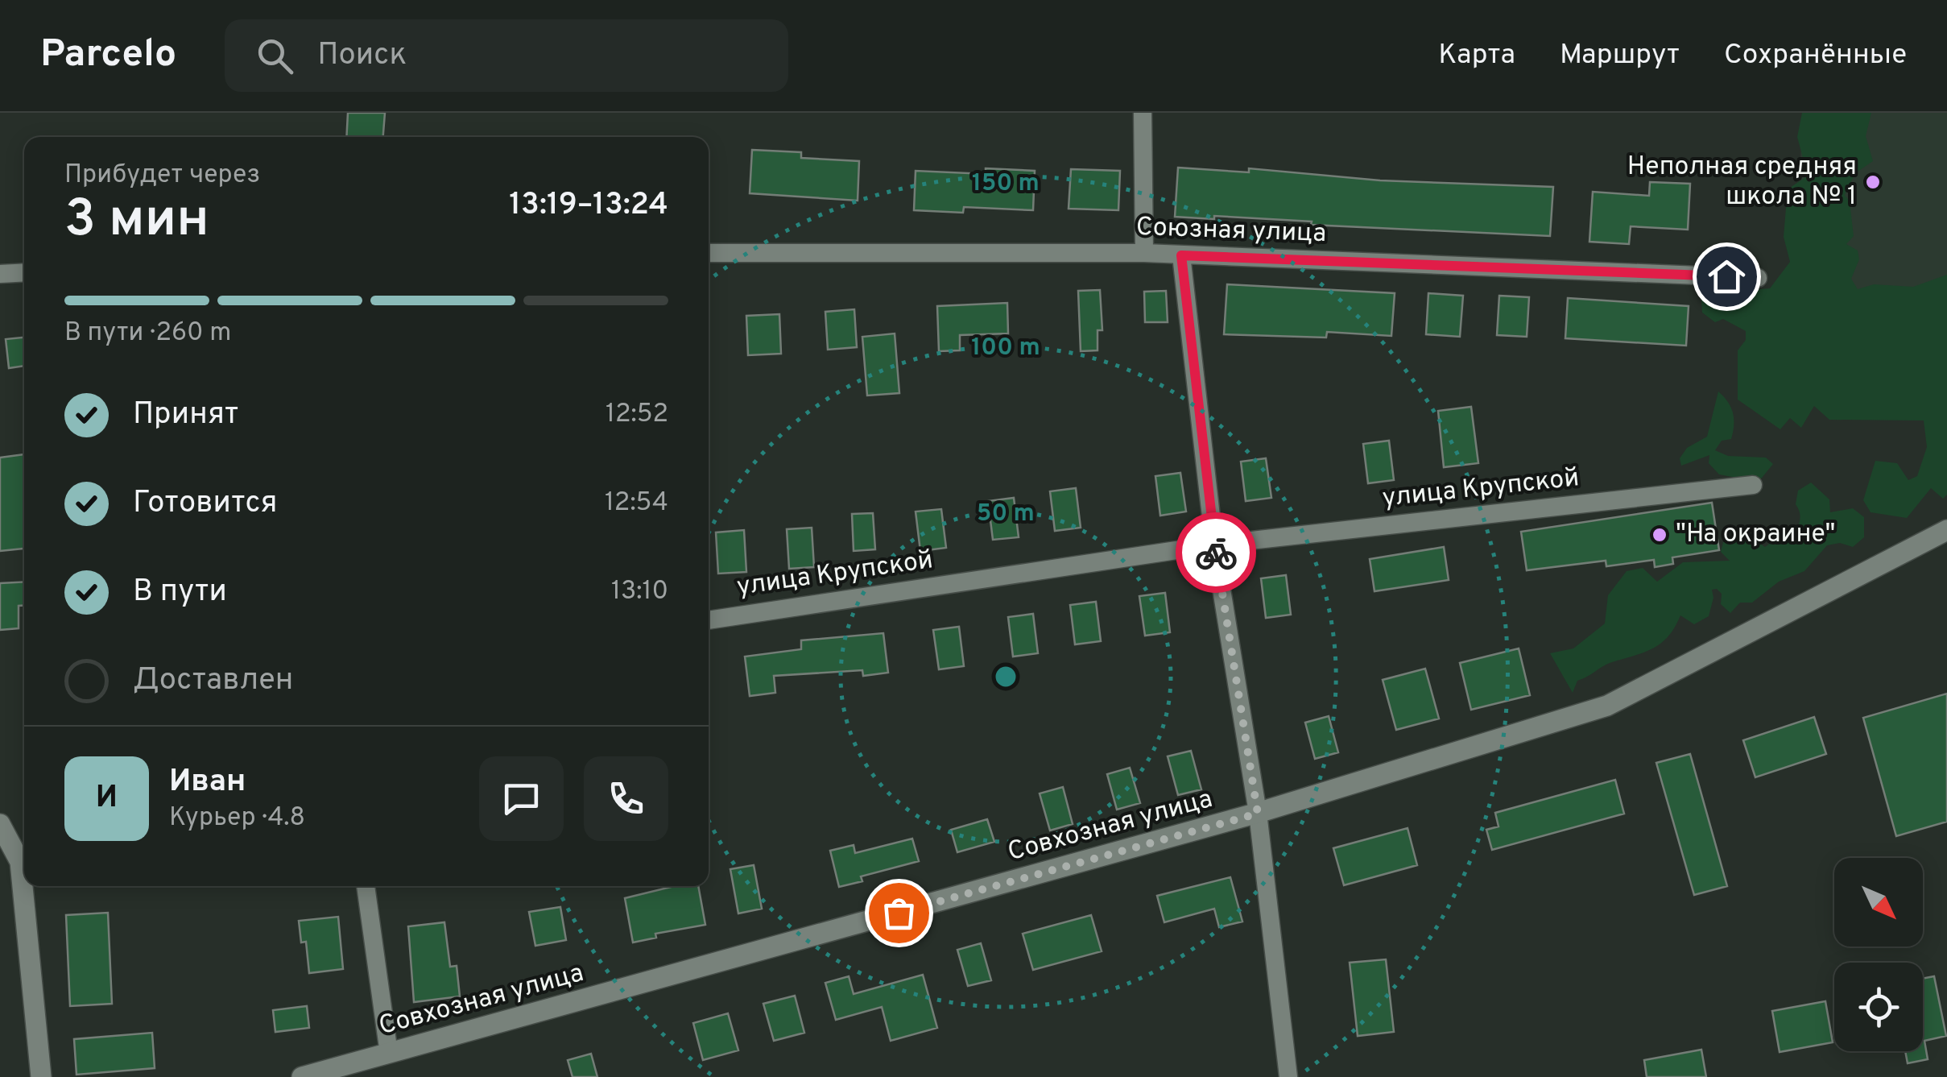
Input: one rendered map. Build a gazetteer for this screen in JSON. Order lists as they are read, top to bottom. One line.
{"streets":{"street":["Союзная улица","улица Крупской","Совхозная улица"]},"places":["Неполная средняя школа № 1","\"На окраине\""],"north":"bottom right","page":{"header":"Parcelo","search":"Поиск","nav":["Карта","Маршрут","Сохранённые"],"heading":["3 мин","Прибудет через","13:19–13:24"],"panel":["Иван","Курьер · 4.8"],"bar":"В пути · 260 m","list":[["Принят","12:52"],["Готовится","12:54"],["В пути","13:10"],"Доставлен"],"round":"И"},"rings":["150 m","100 m","50 m"]}
